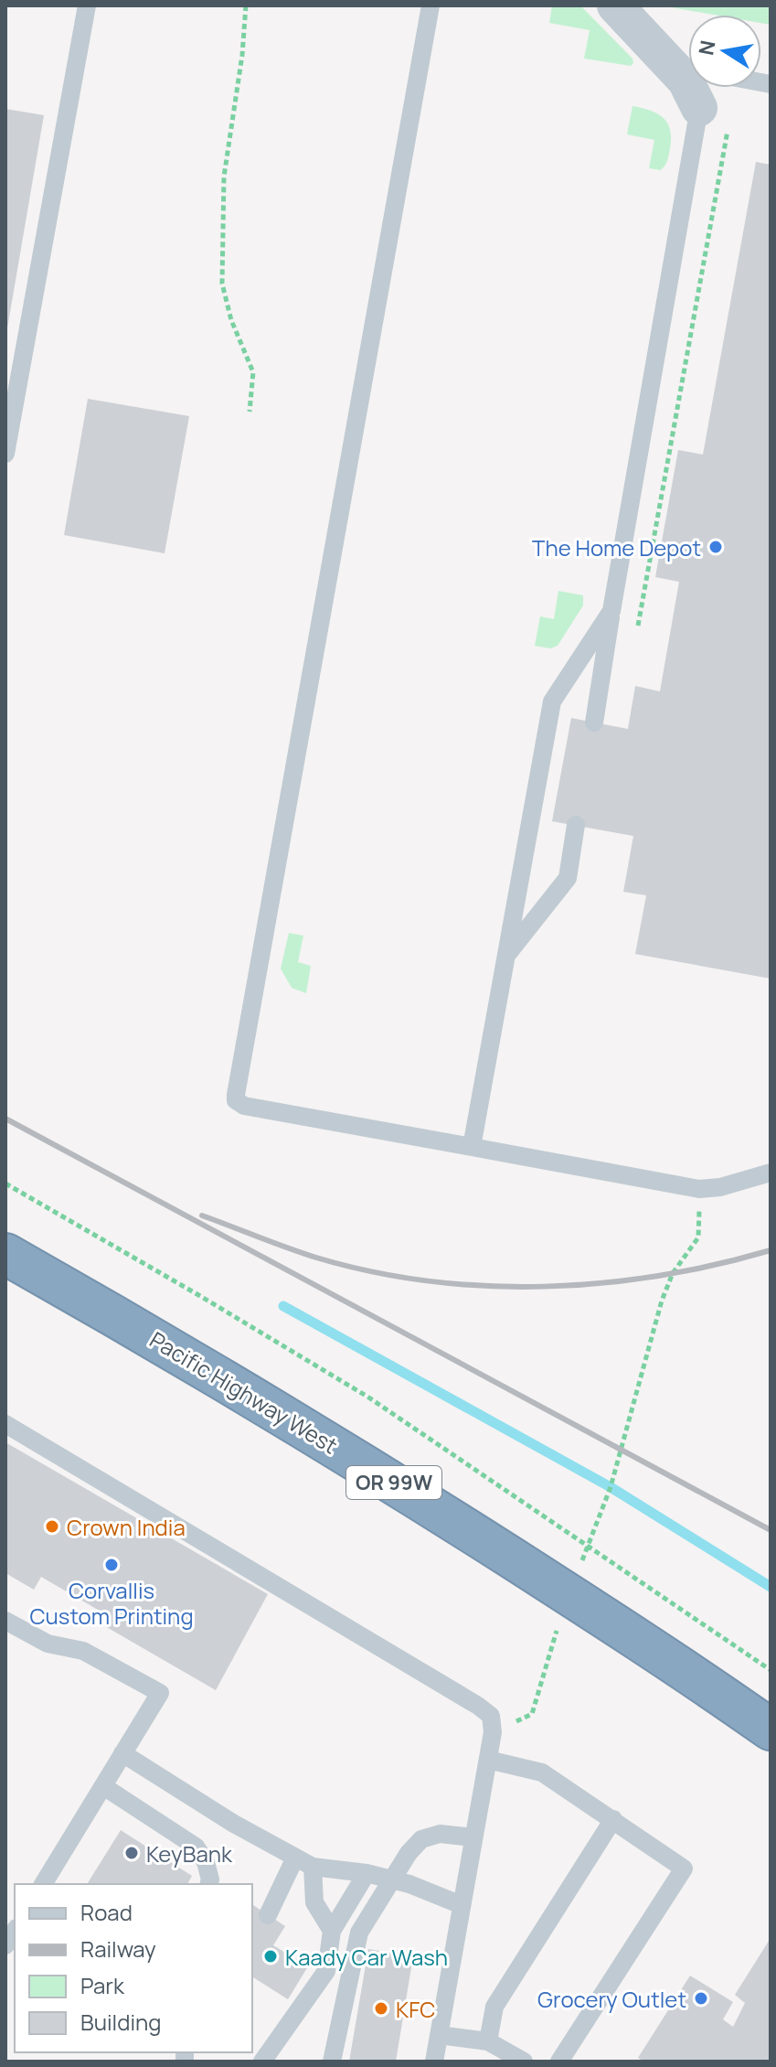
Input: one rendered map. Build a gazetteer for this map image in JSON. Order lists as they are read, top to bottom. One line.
{"streets":{"highway":["Pacific Highway West","OR 99W"]},"places":["The Home Depot","Crown India","Corvallis Custom Printing","KeyBank","Kaady Car Wash","Grocery Outlet","KFC"],"legend":["Road","Railway","Park","Building"],"north":"left"}
